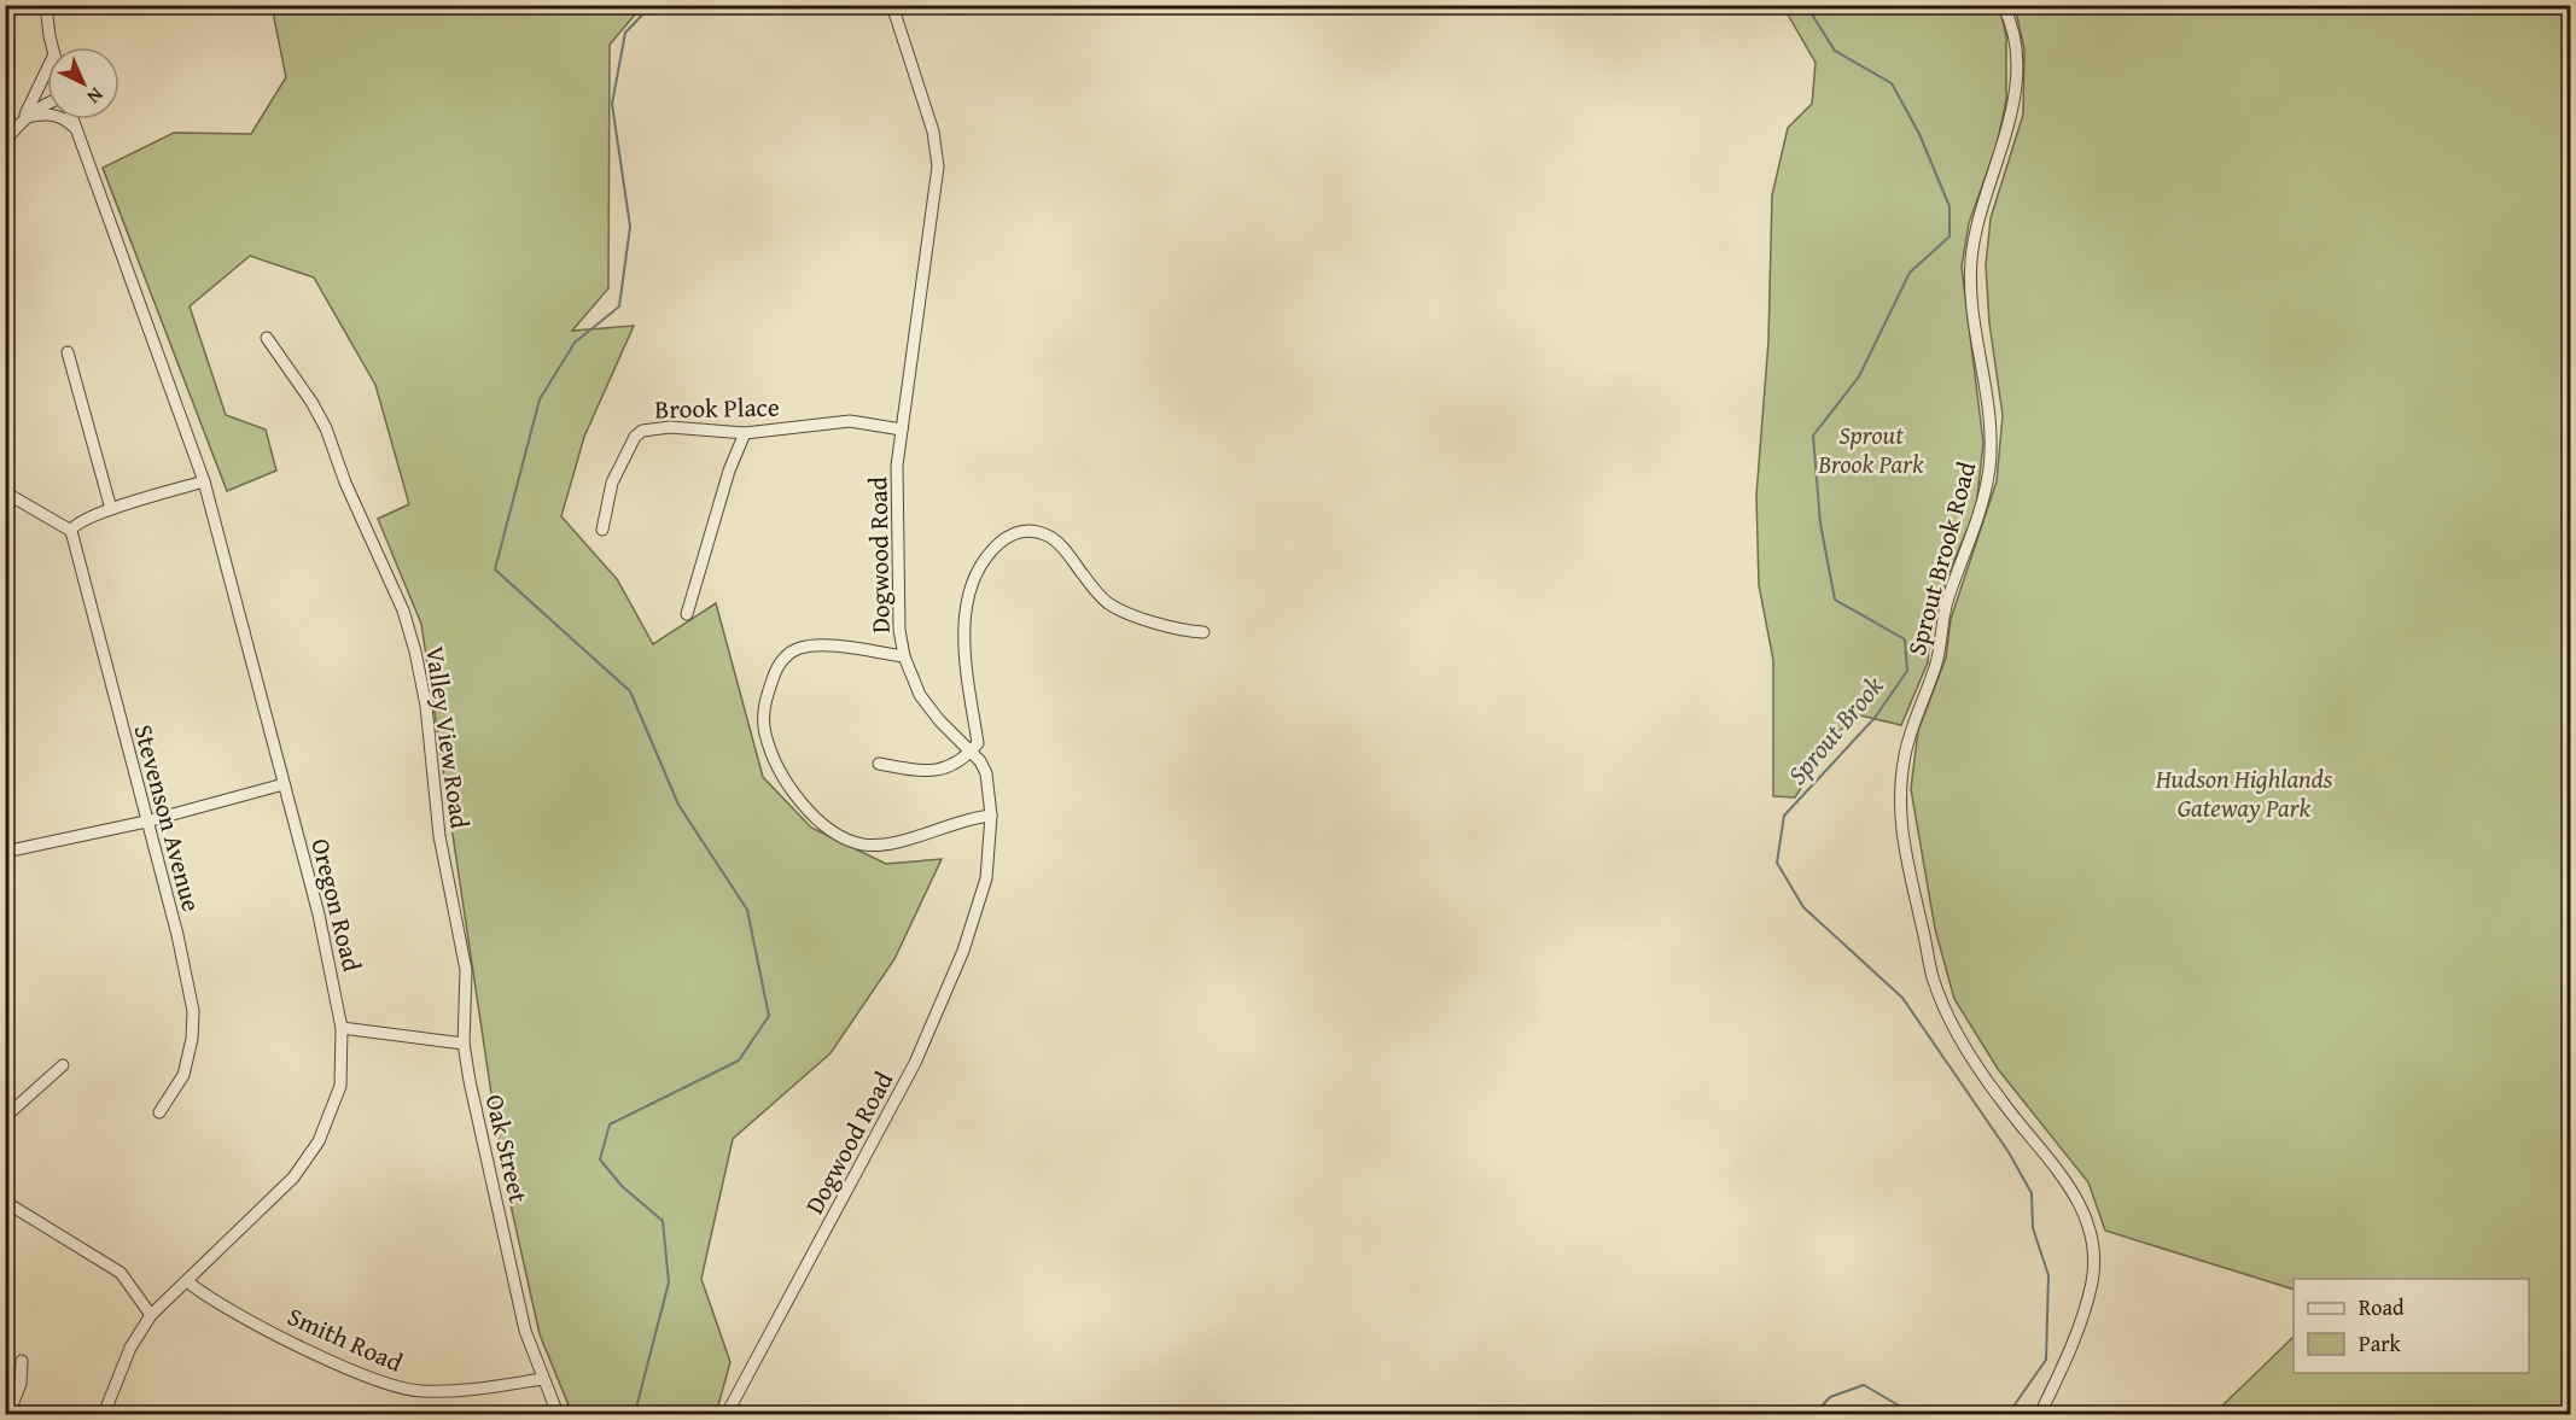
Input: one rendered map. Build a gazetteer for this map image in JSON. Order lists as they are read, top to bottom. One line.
{"streets":{"street":["Brook Place","Dogwood Road","Sprout Brook Road","Valley View Road","Stevenson Avenue","Oregon Road","Oak Street","Smith Road"]},"crossings":[["Brook Place","Dogwood Road"],["Valley View Road","Oak Street"],["Oregon Road","Smith Road"],["Oak Street","Smith Road"]],"water":["Sprout Brook"],"parks":["Sprout Brook Park","Hudson Highlands Gateway Park"],"legend":["Road","Park"],"north":"bottom right"}
